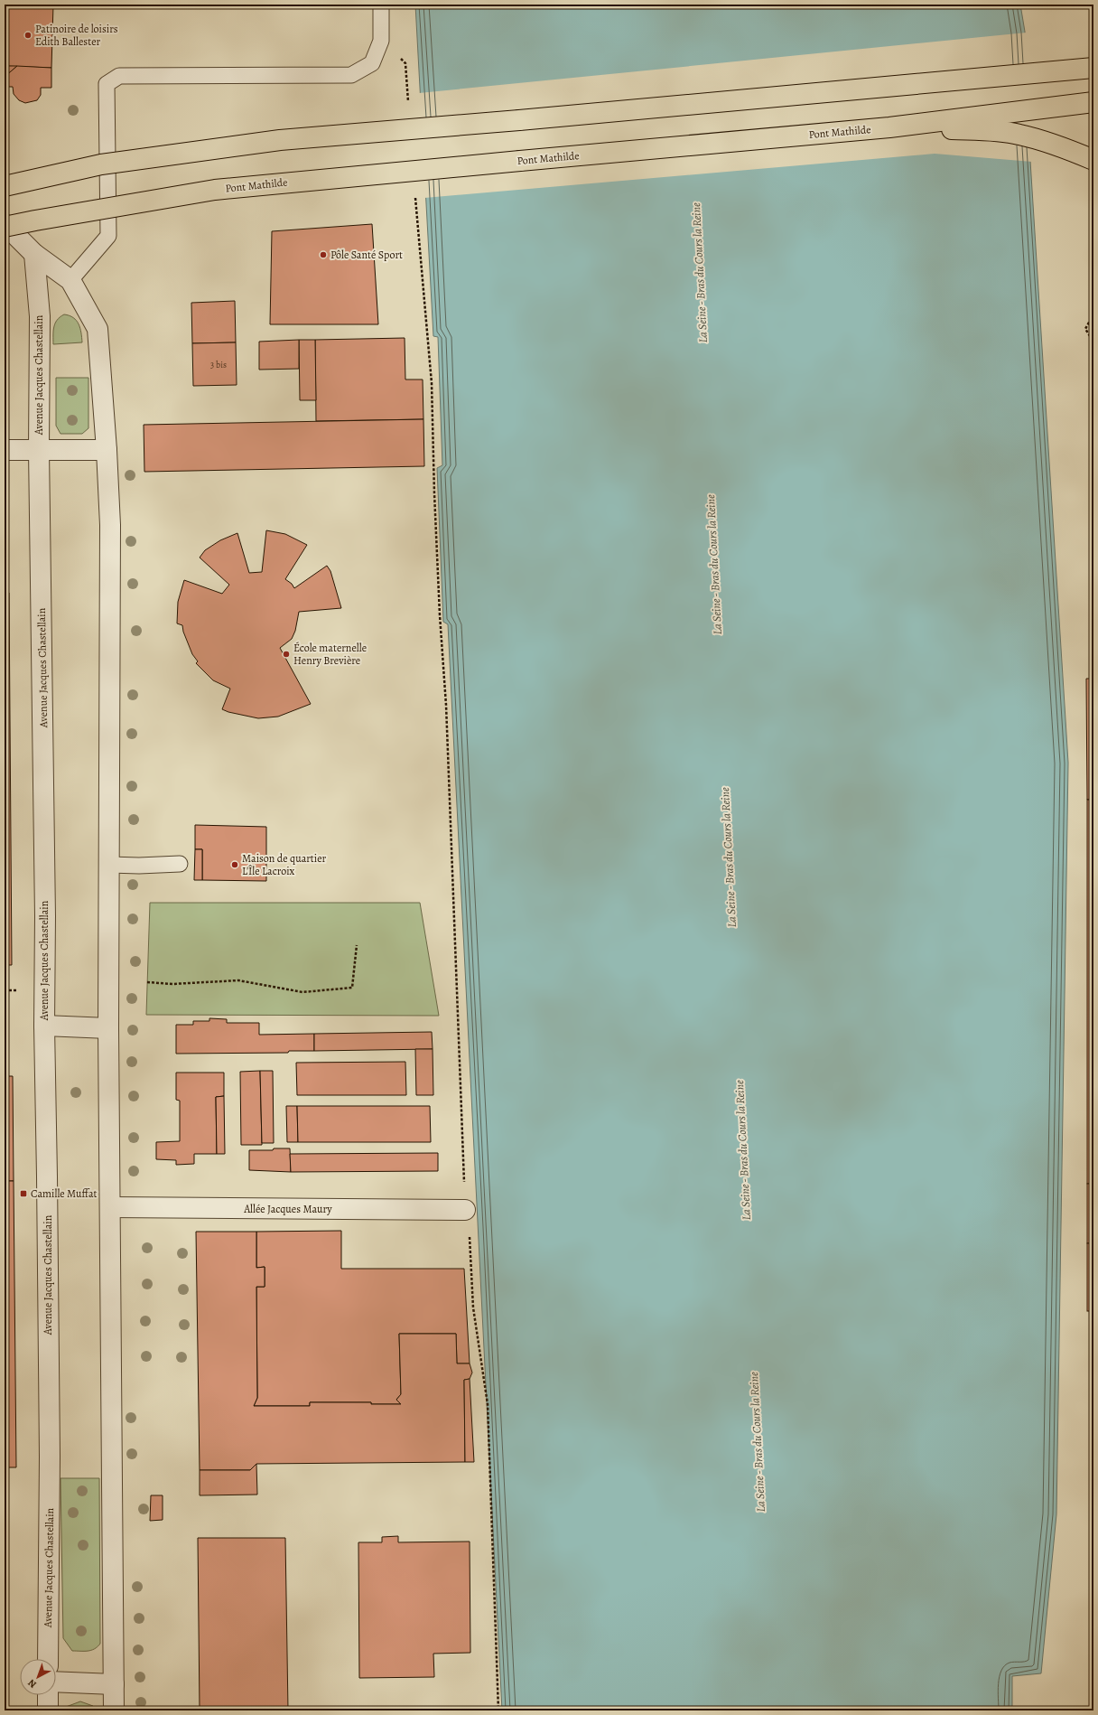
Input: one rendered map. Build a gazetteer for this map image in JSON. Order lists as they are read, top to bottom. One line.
{"streets":{"main road":["Pont Mathilde"],"street":["Avenue Jacques Chastellain","Allée Jacques Maury"]},"water":["La Seine - Bras du Cours la Reine"],"places":{"other":["Patinoire de loisirs Edith Ballester","Pôle Santé Sport","École maternelle Henry Brevière","Maison de quartier L'Île Lacroix"],"transit":["Camille Muffat"]},"house_numbers":["3 bis"],"north":"bottom left"}
